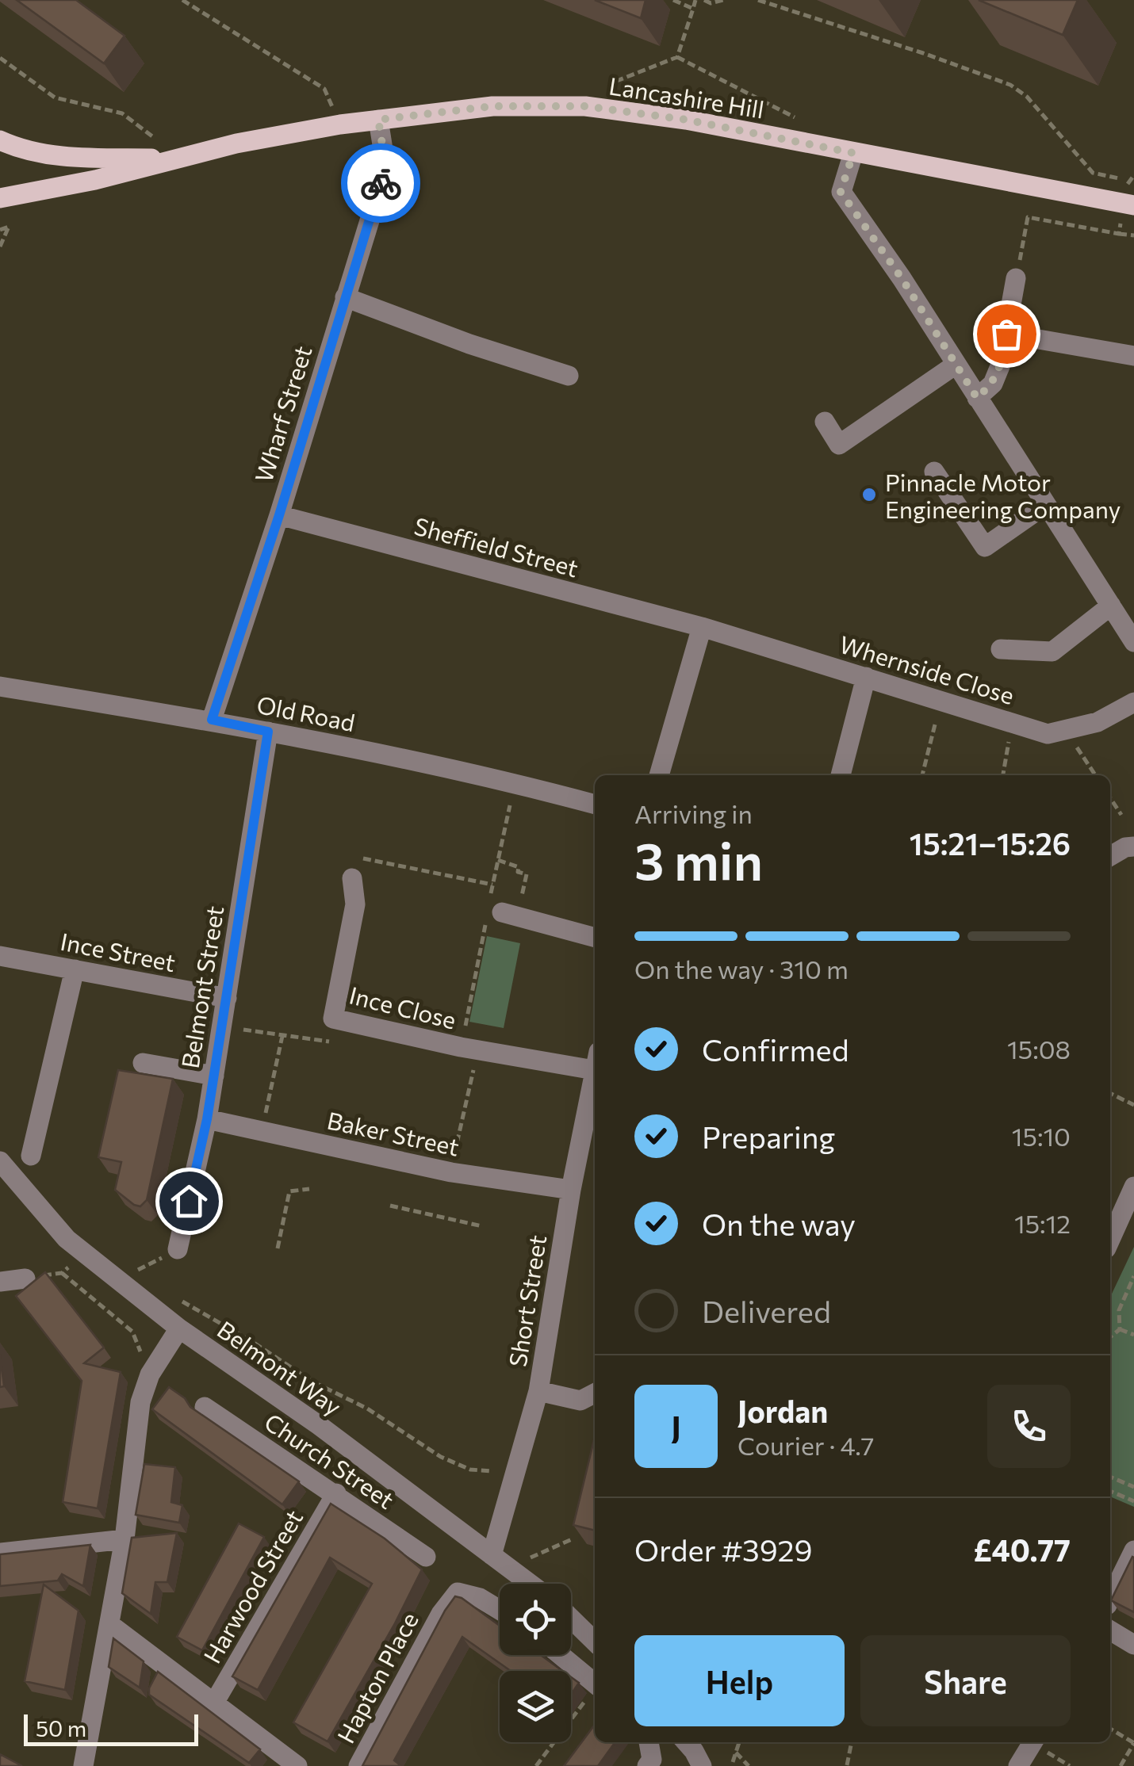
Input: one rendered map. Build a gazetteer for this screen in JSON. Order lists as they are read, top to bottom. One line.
{"streets":{"main road":["Lancashire Hill"],"street":["Wharf Street","Sheffield Street","Whernside Close","Old Road","Ince Street","Belmont Street","Ince Close","Baker Street","Short Street","Belmont Way","Church Street","Harwood Street","Hapton Place"]},"crossings":[["Lancashire Hill","Wharf Street"],["Wharf Street","Sheffield Street"],["Wharf Street","Old Road"],["Sheffield Street","Whernside Close"],["Old Road","Belmont Street"],["Ince Street","Belmont Street"],["Belmont Street","Baker Street"],["Baker Street","Short Street"],["Short Street","Belmont Way"],["Church Street","Harwood Street"]],"places":["Pinnacle Motor Engineering Company"],"scale_bar":"50 m","page":{"heading":["3 min","Arriving in","15:21–15:26"],"panel":["Jordan","Courier · 4.7","Order #3929","£40.77"],"bar":"On the way · 310 m","list":[["Confirmed","15:08"],["Preparing","15:10"],["On the way","15:12"],"Delivered"],"round":"J","buttons":["Help","Share"],"scale":"50 m"}}
